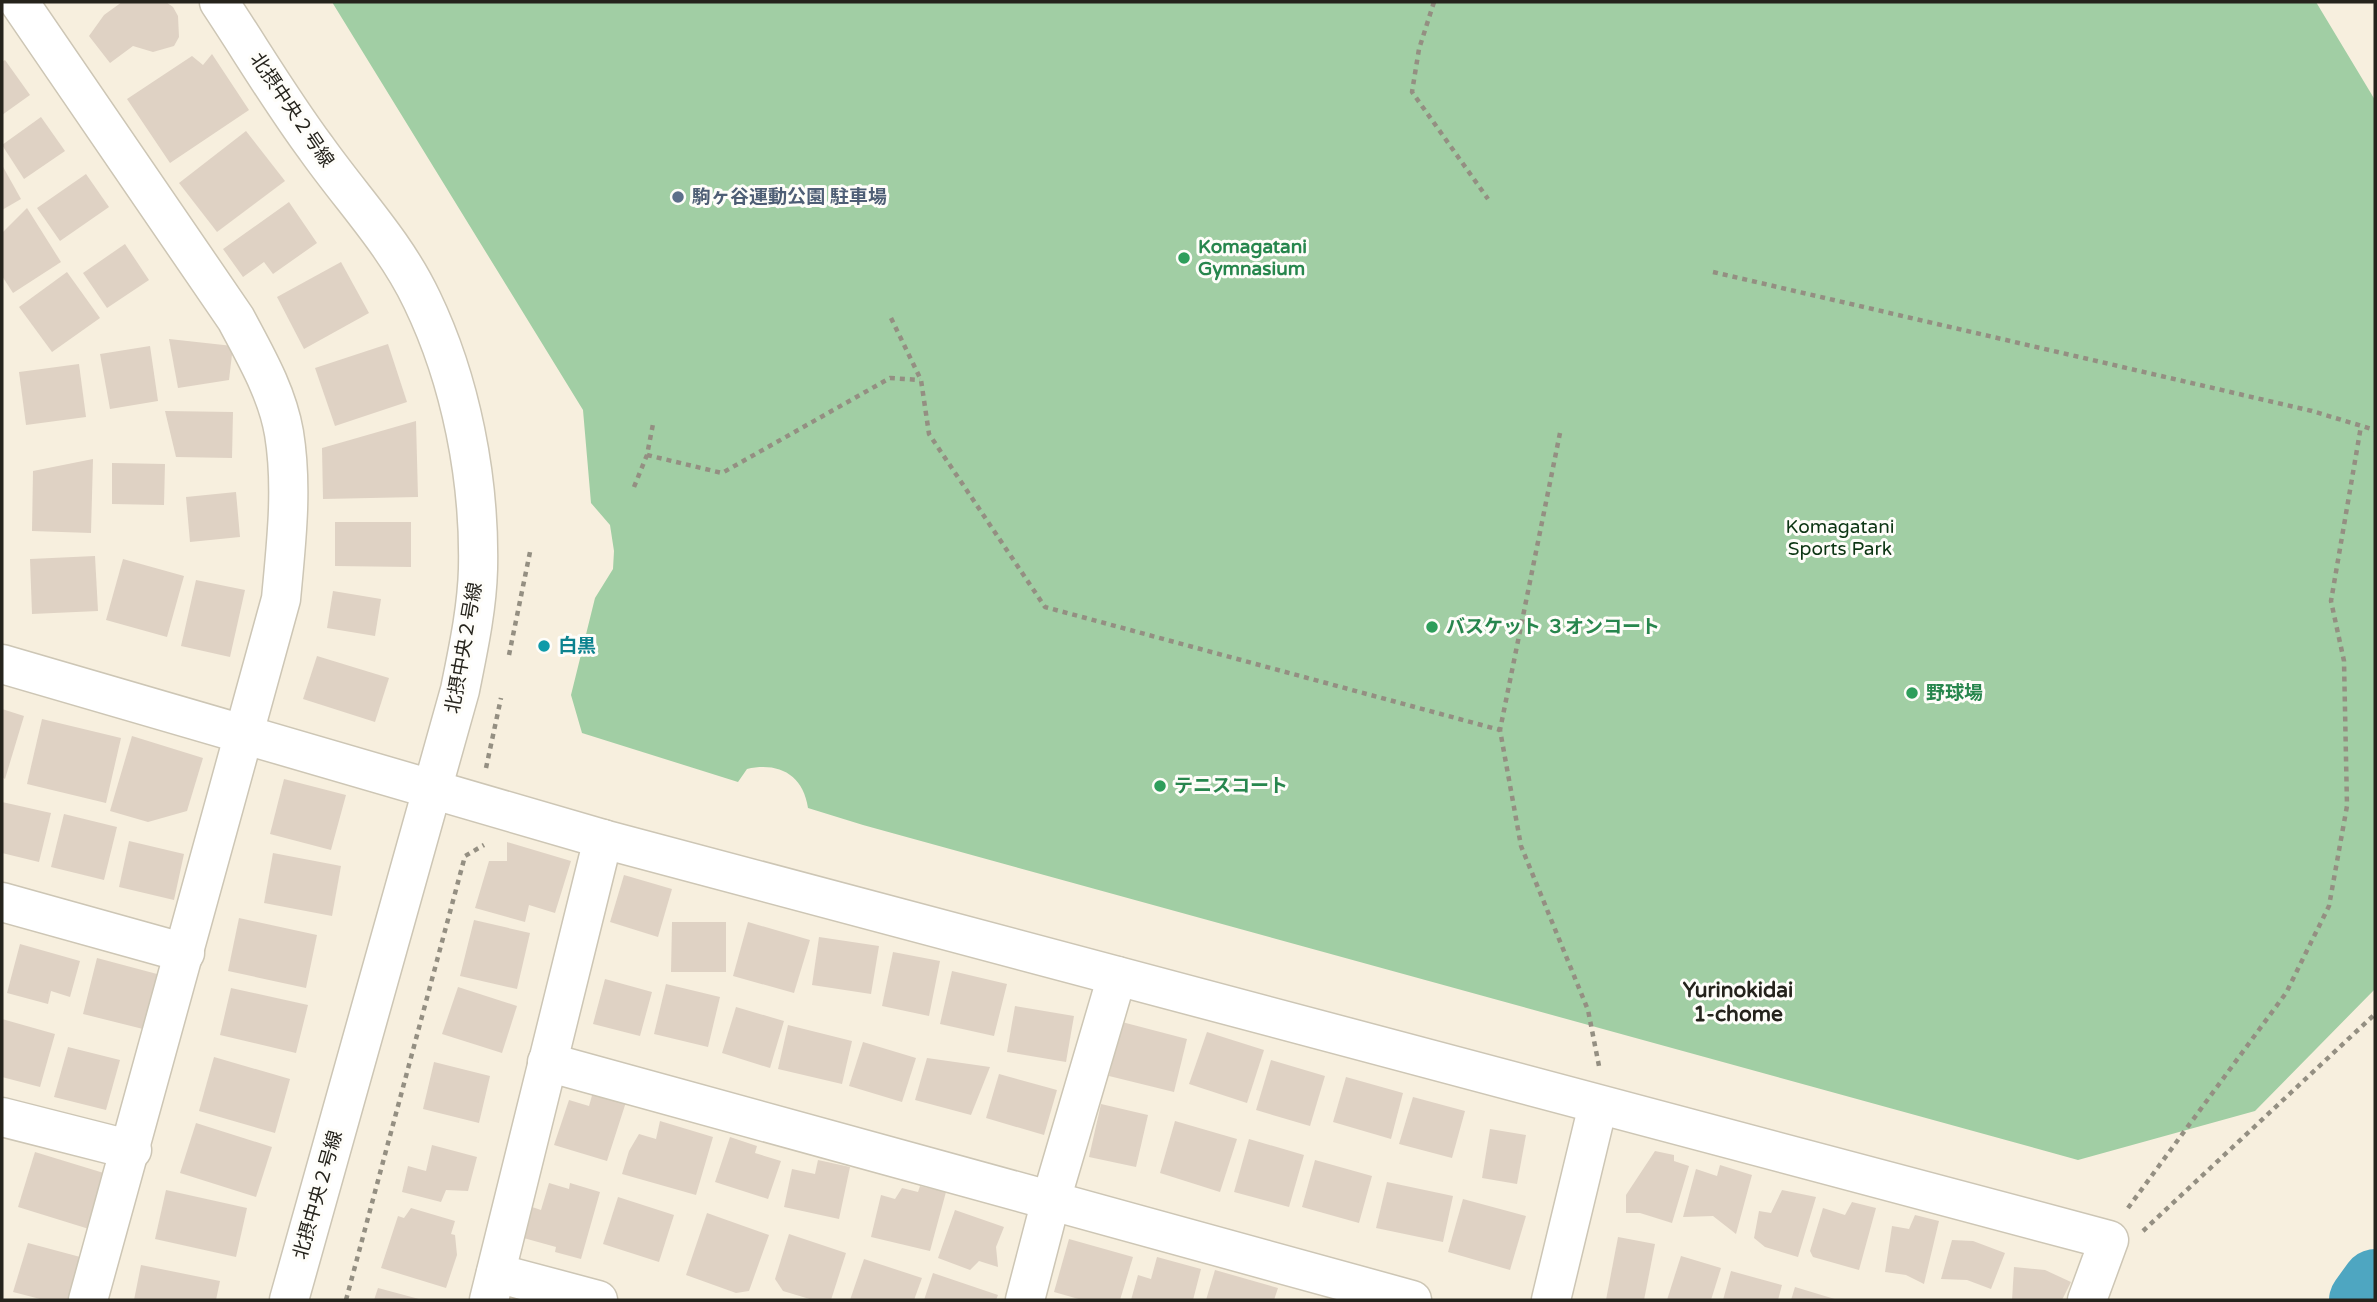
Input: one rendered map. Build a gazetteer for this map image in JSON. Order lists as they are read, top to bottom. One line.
{"streets":{"street":["北摂中央２号線"]},"districts":["Yurinokidai 1-chome"],"parks":["Komagatani Sports Park"],"places":["駒ヶ谷運動公園 駐車場","Komagatani Gymnasium","バスケット ３オンコート","白黒","野球場","テニスコート"]}
